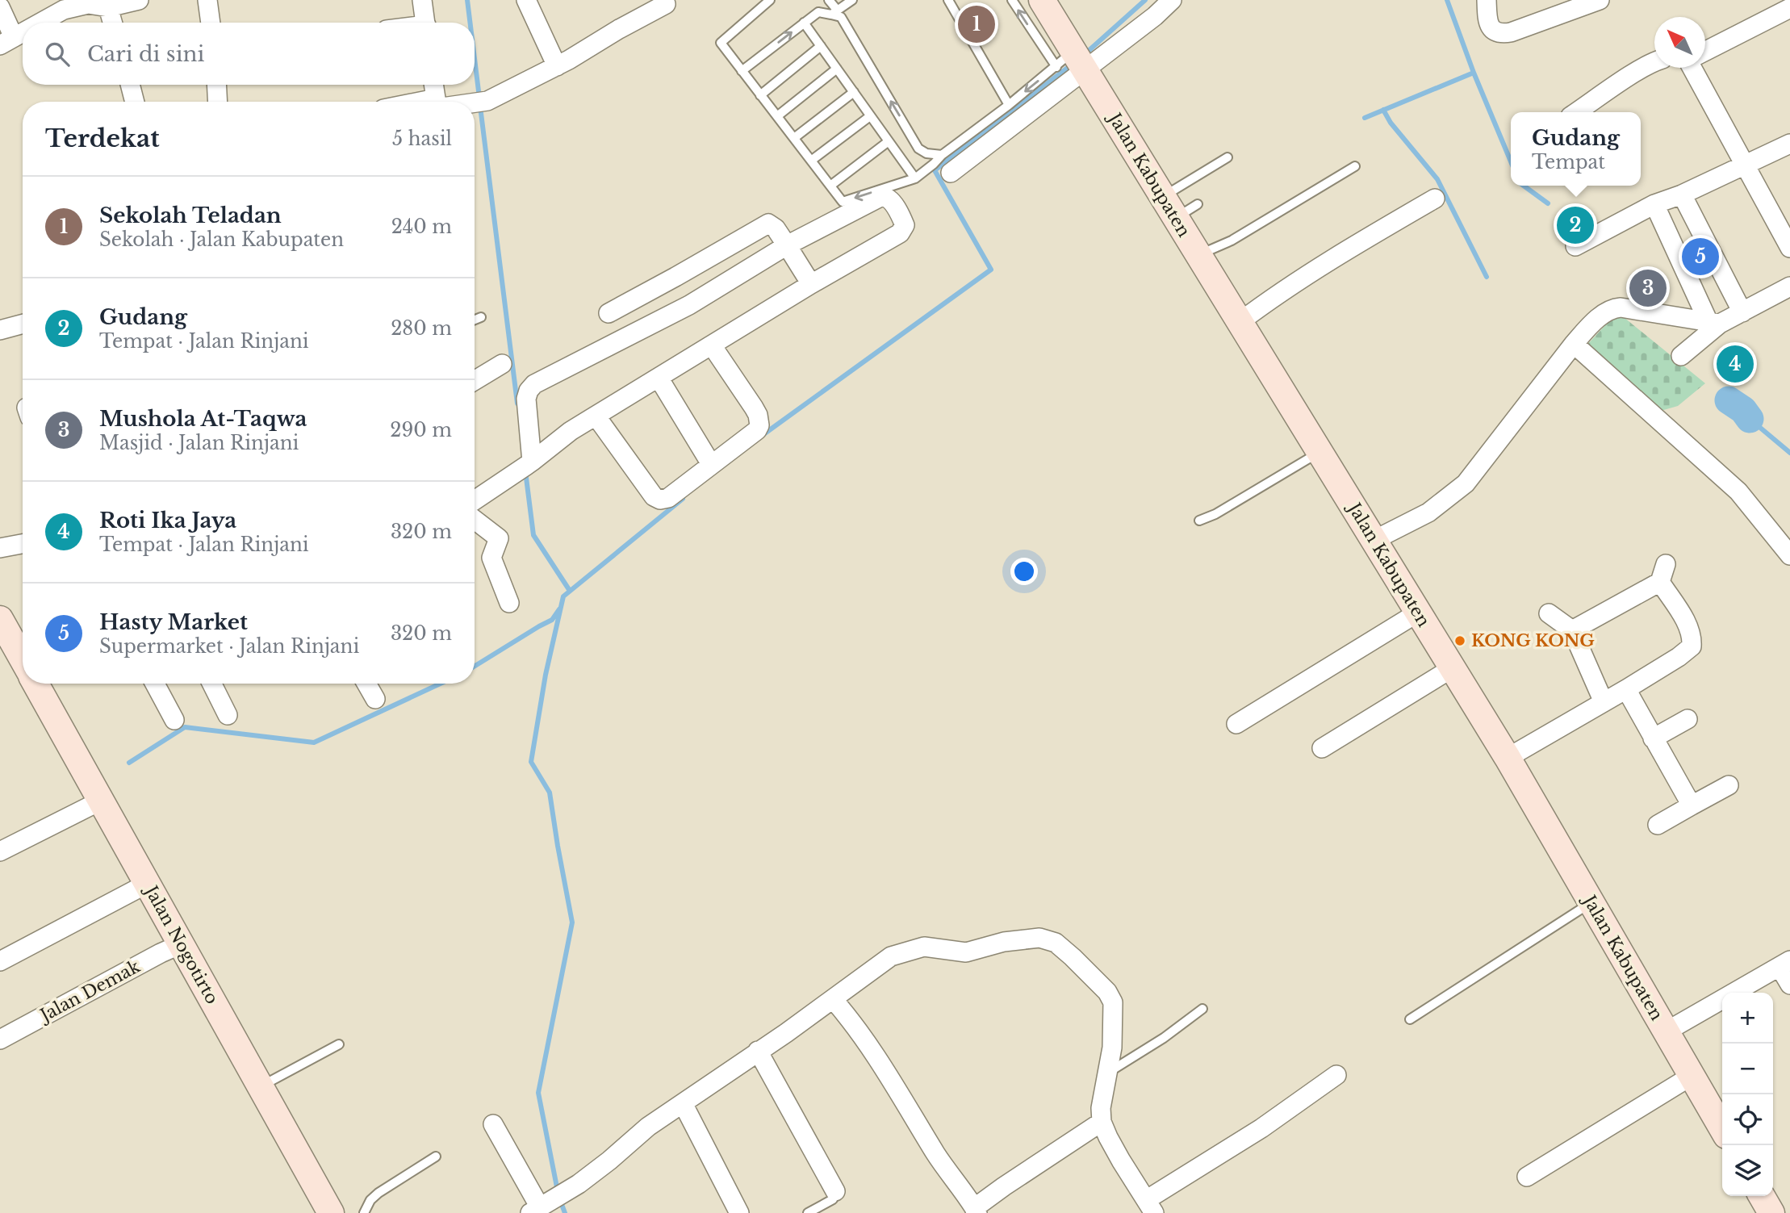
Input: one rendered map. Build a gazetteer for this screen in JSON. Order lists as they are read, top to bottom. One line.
{"streets":{"main road":["Jalan Kabupaten","Jalan Nogotirto"],"street":["Jalan Demak"]},"crossings":[["Jalan Nogotirto","Jalan Demak"]],"places":["KONG KONG"],"north":"top left","page":{"pins":["1","2","5","3","4"],"search":"Cari di sini","heading":["Terdekat","5 hasil"],"popup":["Gudang","Tempat"],"list":[{"mark":"1","name":"Sekolah Teladan","note":"Sekolah · Jalan Kabupaten","value":"240 m"},{"mark":"2","name":"Gudang","note":"Tempat · Jalan Rinjani","value":"280 m"},{"mark":"3","name":"Mushola At-Taqwa","note":"Masjid · Jalan Rinjani","value":"290 m"},{"mark":"4","name":"Roti Ika Jaya","note":"Tempat · Jalan Rinjani","value":"320 m"},{"mark":"5","name":"Hasty Market","note":"Supermarket · Jalan Rinjani","value":"320 m"}],"map_buttons":["+","−"]}}
